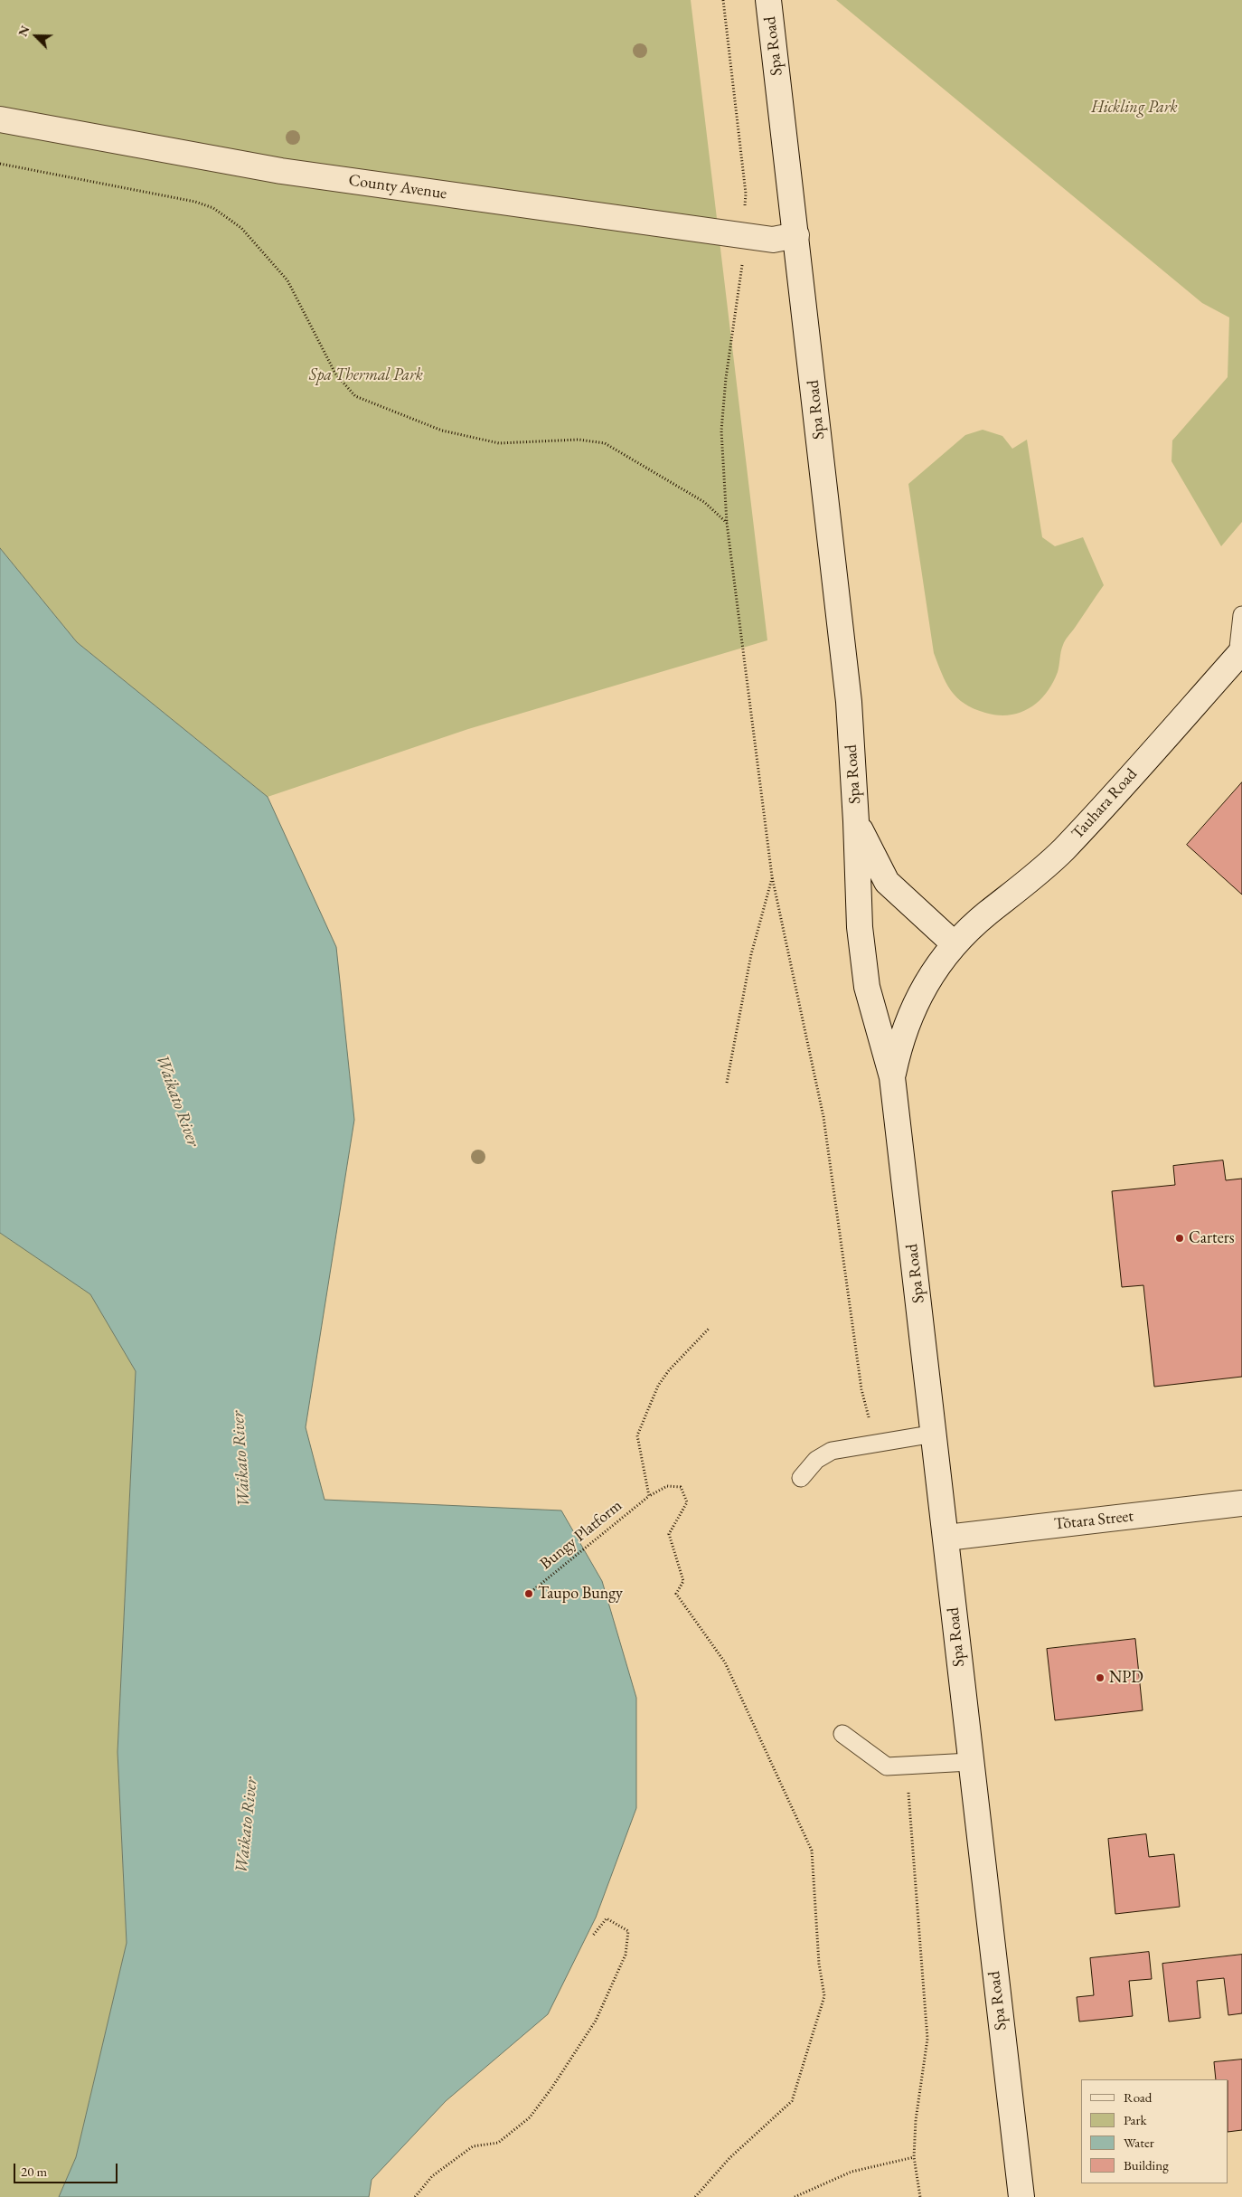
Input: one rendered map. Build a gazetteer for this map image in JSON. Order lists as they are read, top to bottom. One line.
{"streets":{"main road":["Spa Road","County Avenue","Tauhara Road","Tōtara Street"],"path":["Bungy Platform"]},"crossings":[["Spa Road","County Avenue"],["Spa Road","Tauhara Road"],["Spa Road","Tōtara Street"]],"water":["Waikato River"],"parks":["Hickling Park","Spa Thermal Park"],"places":["Carters","Taupo Bungy","NPD"],"legend":["Road","Park","Water","Building"],"scale_bar":"20 m","north":"top left"}
